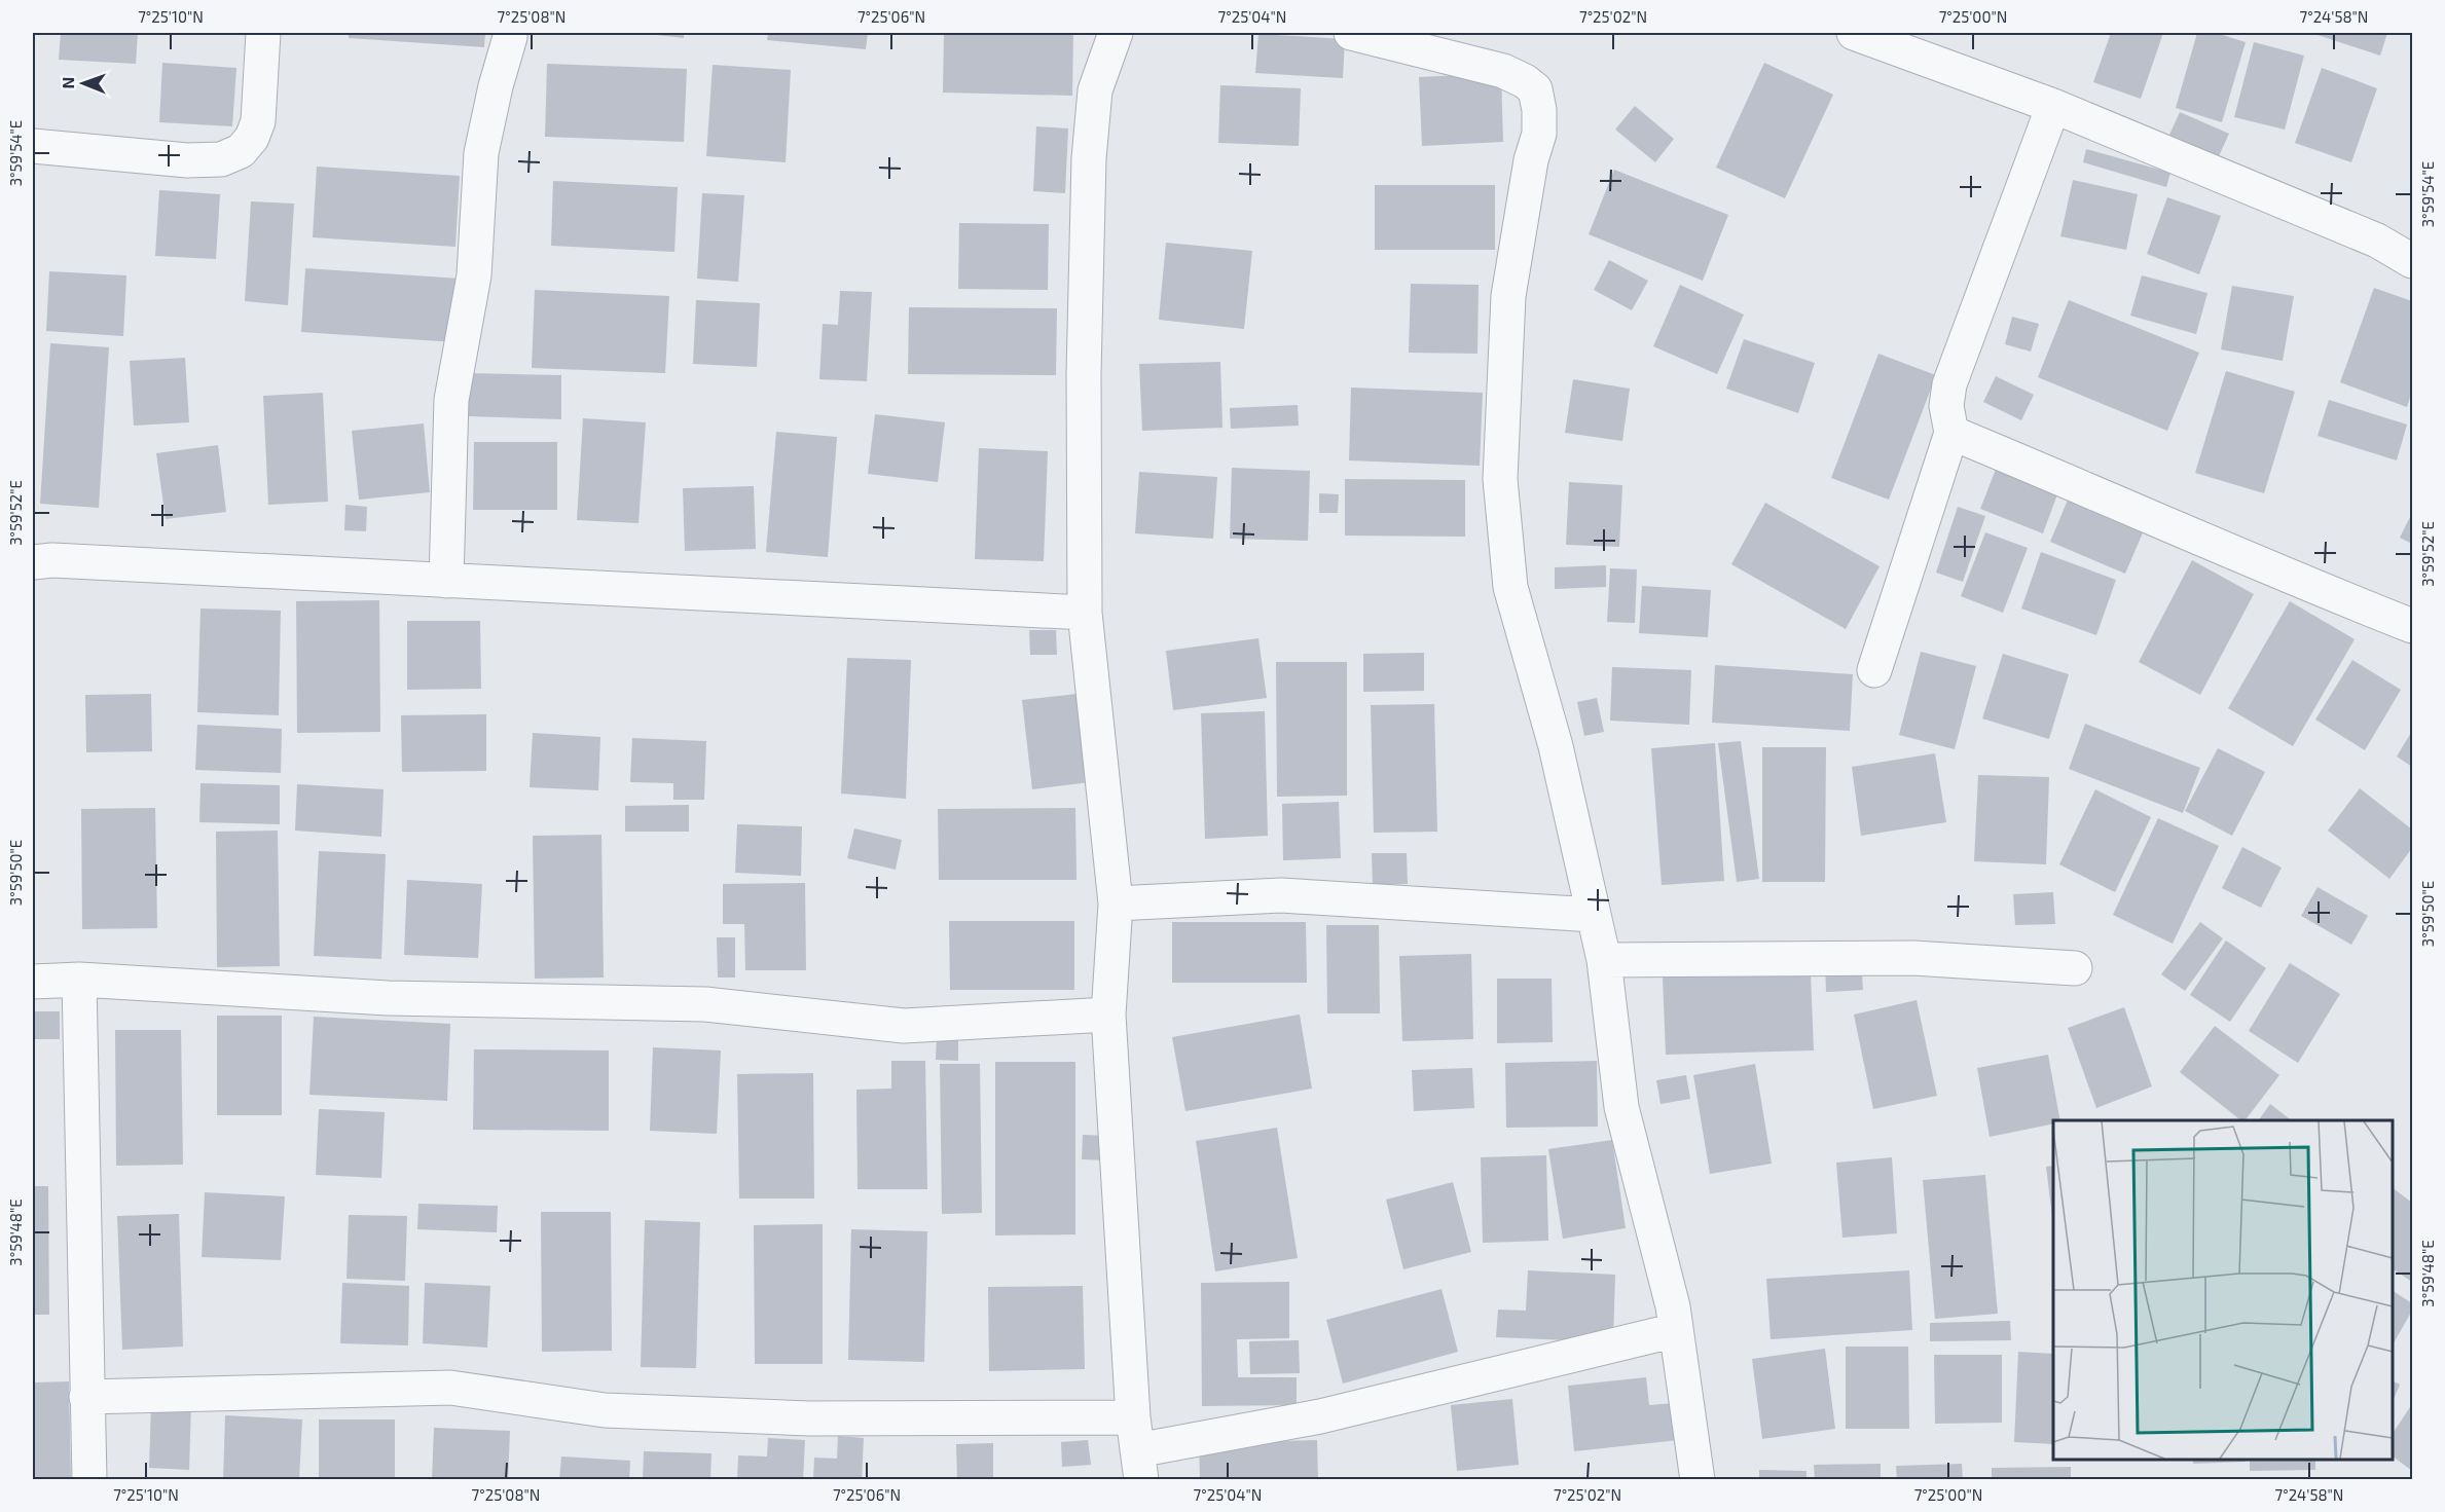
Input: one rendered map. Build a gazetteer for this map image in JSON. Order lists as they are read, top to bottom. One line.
{"north":"left","coordinates":["7°25'10\"N","7°25'08\"N","7°25'06\"N","7°25'04\"N","7°25'02\"N","7°25'00\"N","7°24'58\"N","3°59'54\"E","3°59'52\"E","3°59'50\"E","3°59'48\"E"]}
